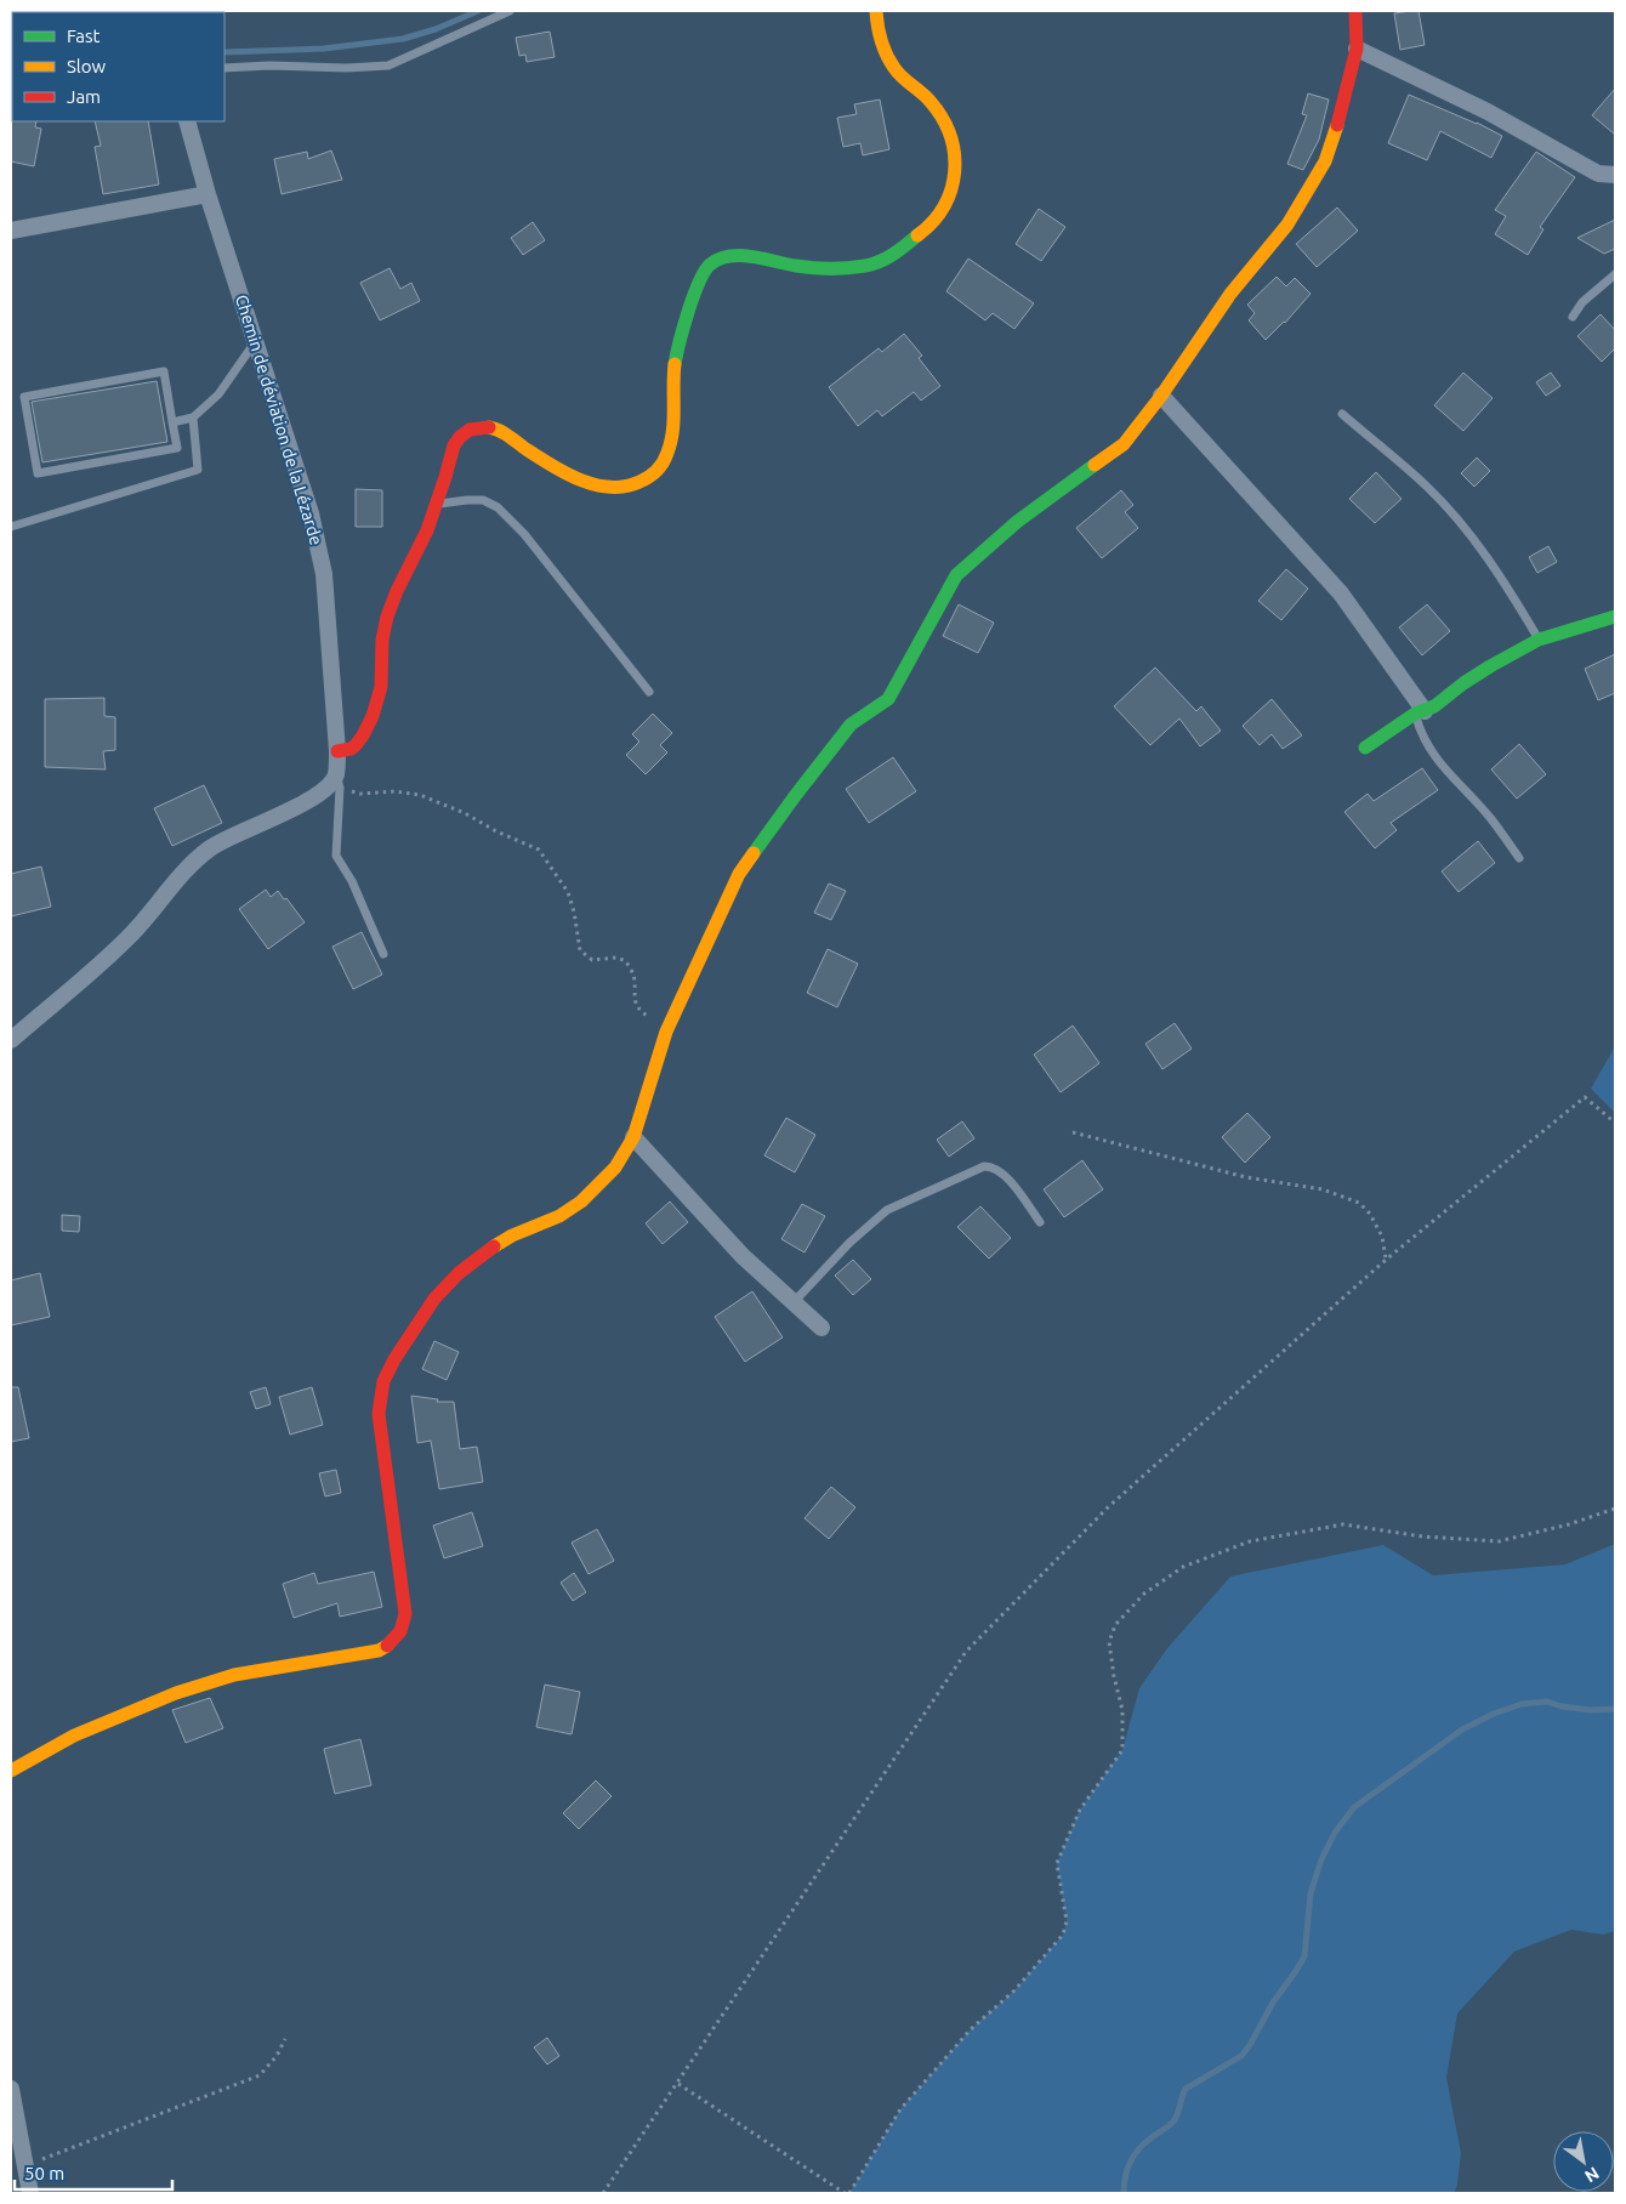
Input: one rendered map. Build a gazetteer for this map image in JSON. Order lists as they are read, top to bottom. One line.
{"streets":{"street":["Chemin de déviation de la Lézarde"]},"legend":["Fast","Slow","Jam"],"scale_bar":"50 m","north":"bottom right"}
